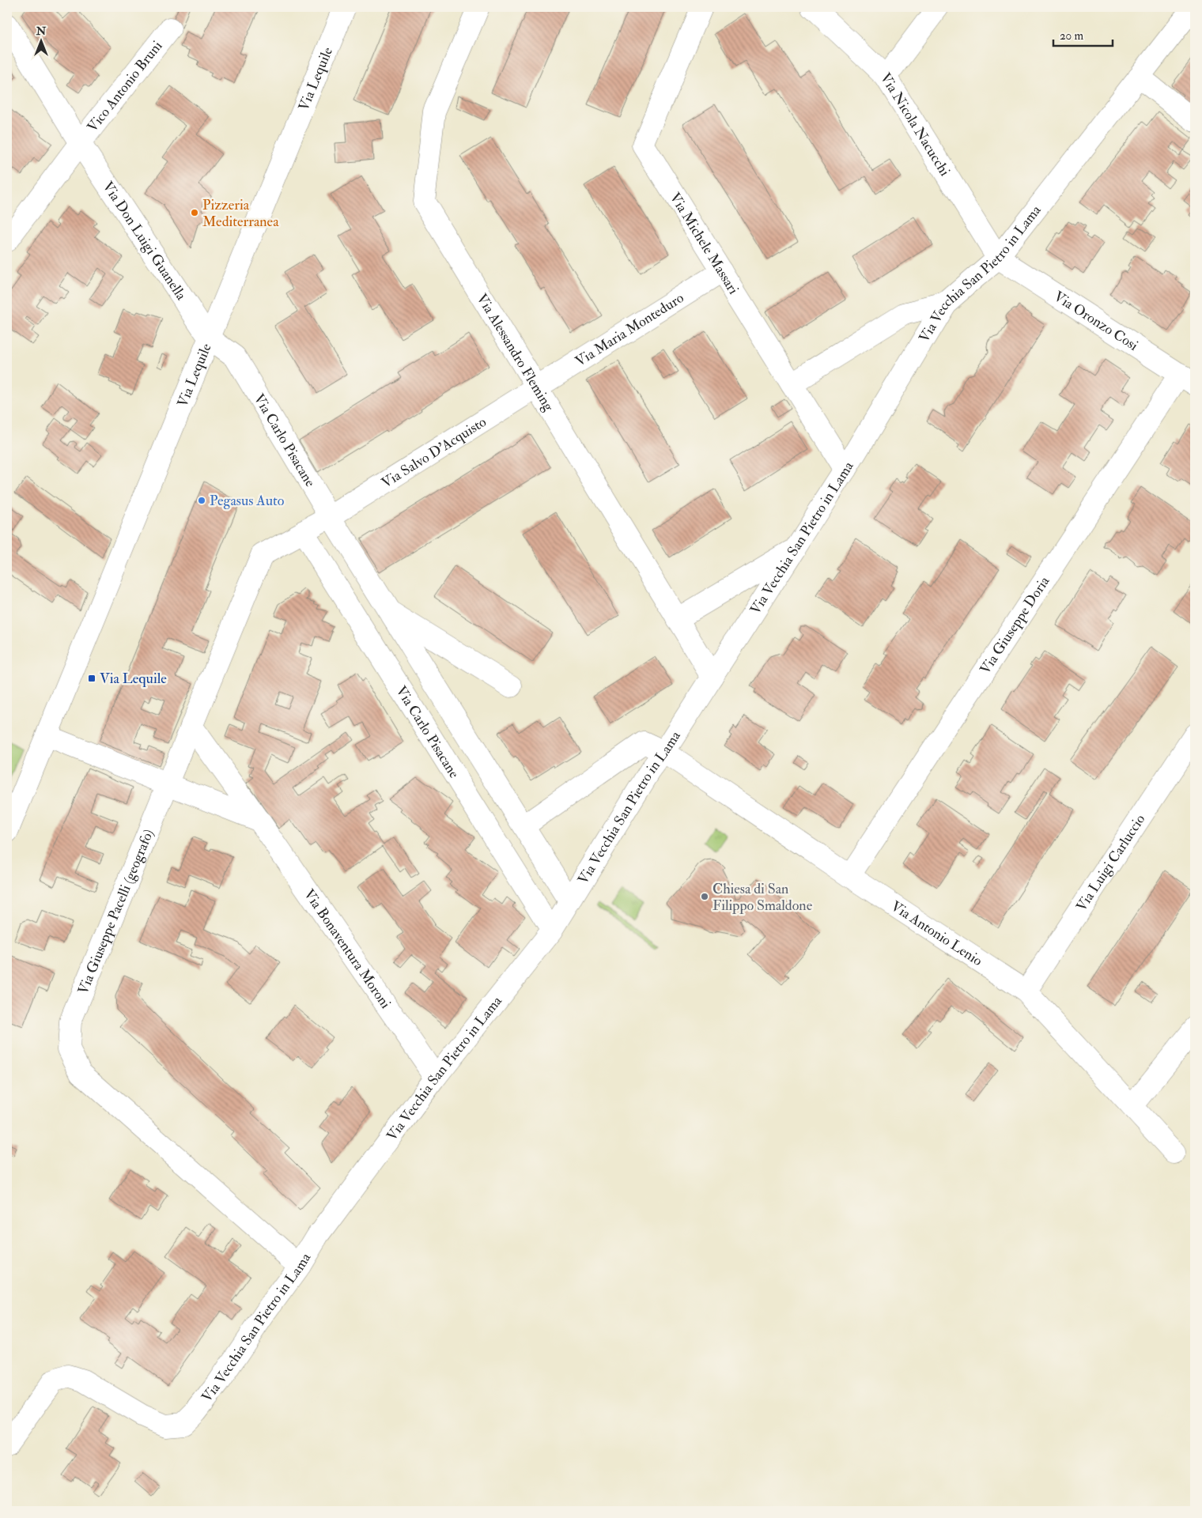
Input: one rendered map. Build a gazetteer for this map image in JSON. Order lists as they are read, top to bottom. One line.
{"streets":{"street":["Via Lequile","Vico Antonio Bruni","Via Nicola Nacucchi","Via Don Luigi Guanella","Via Michele Massari","Via Vecchia San Pietro in Lama","Via Oronzo Cosi","Via Maria Monteduro","Via Alessandro Fleming","Via Carlo Pisacane","Via Salvo D'Acquisto","Via Giuseppe Doria","Via Luigi Carluccio","Via Giuseppe Pacelli (geografo)","Via Antonio Lenio","Via Bonaventura Moroni"]},"crossings":[["Via Lequile","Via Don Luigi Guanella"],["Via Lequile","Via Carlo Pisacane"],["Vico Antonio Bruni","Via Don Luigi Guanella"],["Via Nicola Nacucchi","Via Vecchia San Pietro in Lama"],["Via Nicola Nacucchi","Via Oronzo Cosi"],["Via Don Luigi Guanella","Via Carlo Pisacane"],["Via Michele Massari","Via Vecchia San Pietro in Lama"],["Via Michele Massari","Via Maria Monteduro"],["Via Vecchia San Pietro in Lama","Via Oronzo Cosi"],["Via Vecchia San Pietro in Lama","Via Alessandro Fleming"],["Via Vecchia San Pietro in Lama","Via Carlo Pisacane"],["Via Vecchia San Pietro in Lama","Via Giuseppe Pacelli (geografo)"],["Via Vecchia San Pietro in Lama","Via Antonio Lenio"],["Via Vecchia San Pietro in Lama","Via Bonaventura Moroni"],["Via Oronzo Cosi","Via Giuseppe Doria"],["Via Maria Monteduro","Via Alessandro Fleming"],["Via Maria Monteduro","Via Salvo D'Acquisto"],["Via Alessandro Fleming","Via Salvo D'Acquisto"],["Via Carlo Pisacane","Via Salvo D'Acquisto"],["Via Carlo Pisacane","Via Giuseppe Pacelli (geografo)"],["Via Carlo Pisacane","Via Antonio Lenio"],["Via Salvo D'Acquisto","Via Giuseppe Pacelli (geografo)"],["Via Giuseppe Doria","Via Antonio Lenio"],["Via Luigi Carluccio","Via Antonio Lenio"],["Via Giuseppe Pacelli (geografo)","Via Bonaventura Moroni"]],"places":{"other":["Pizzeria Mediterranea","Pegasus Auto","Chiesa di San Filippo Smaldone"],"transit":["Via Lequile"]},"scale_bar":"20 m","north":"top"}
